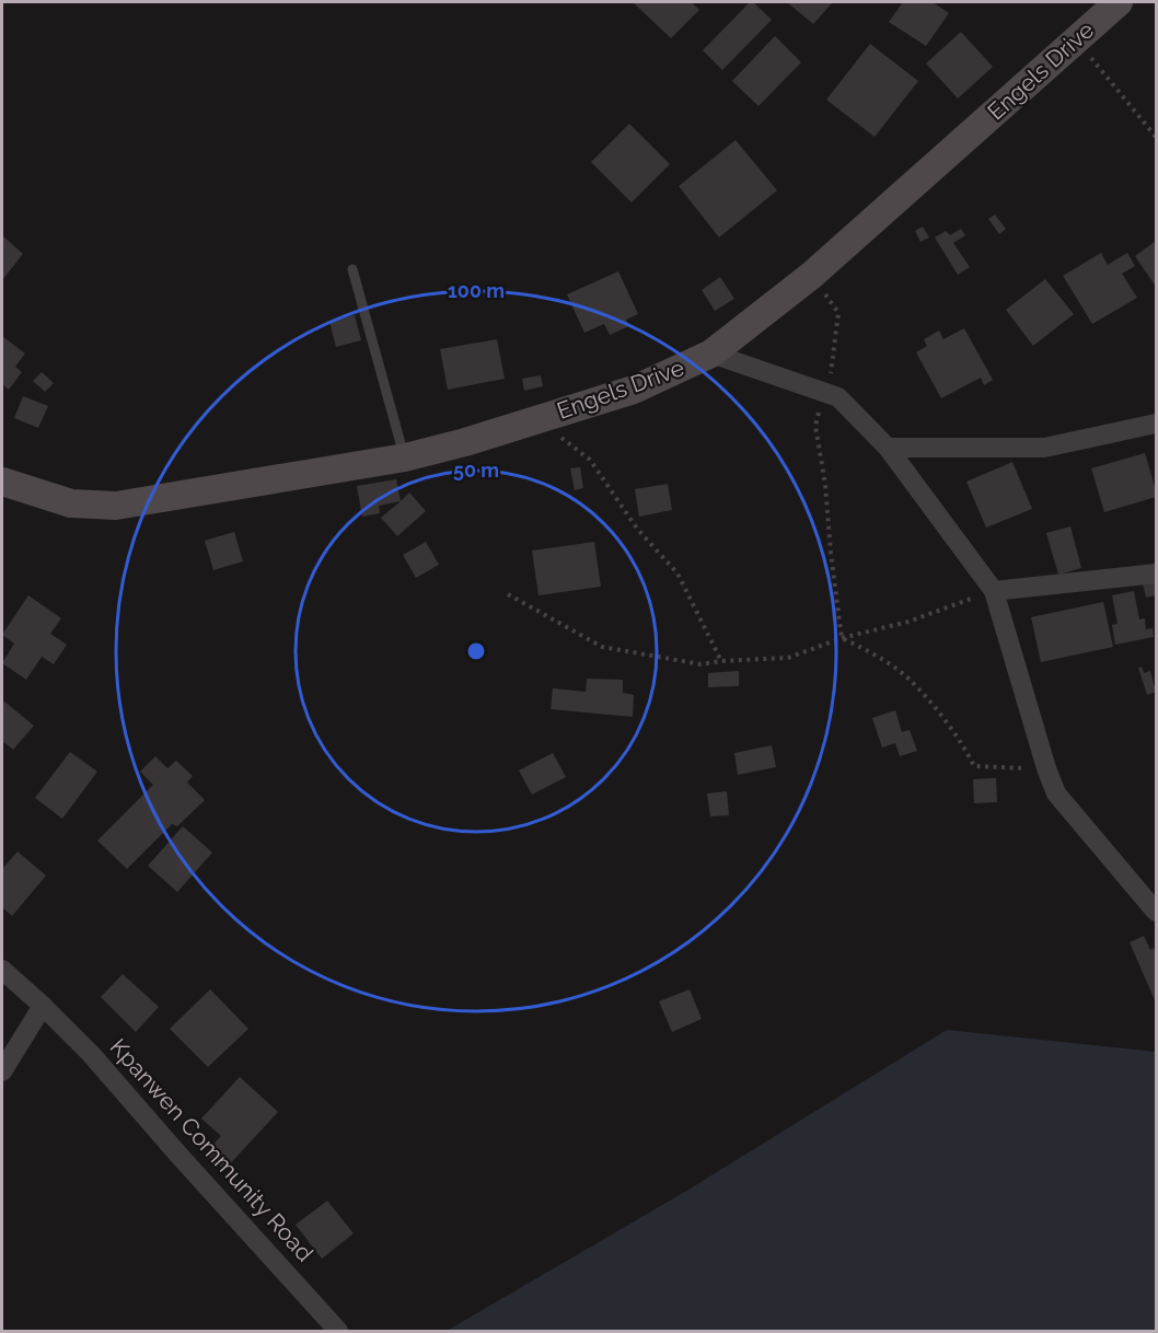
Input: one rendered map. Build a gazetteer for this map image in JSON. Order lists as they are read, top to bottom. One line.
{"streets":{"street":["Engels Drive","Kpanwen Community Road"]},"rings":["100 m","50 m"]}
